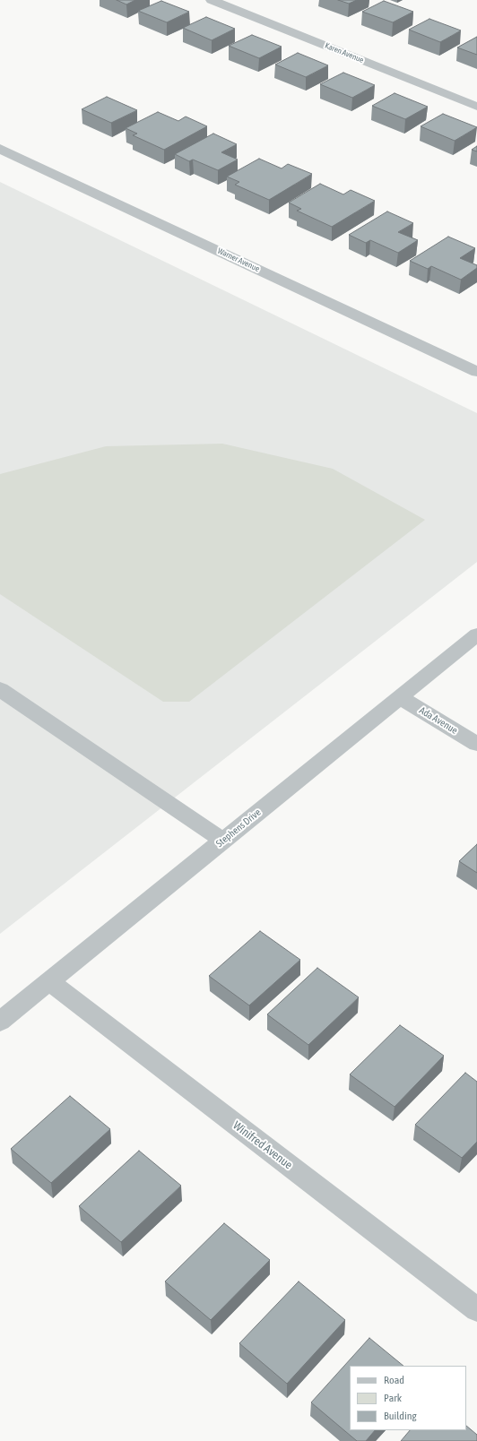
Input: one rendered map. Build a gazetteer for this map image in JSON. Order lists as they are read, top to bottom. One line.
{"streets":{"street":["Karen Avenue","Warner Avenue","Ada Avenue","Stephens Drive","Winifred Avenue"]},"crossings":[["Ada Avenue","Stephens Drive"],["Stephens Drive","Winifred Avenue"]],"legend":["Road","Park","Building"]}
